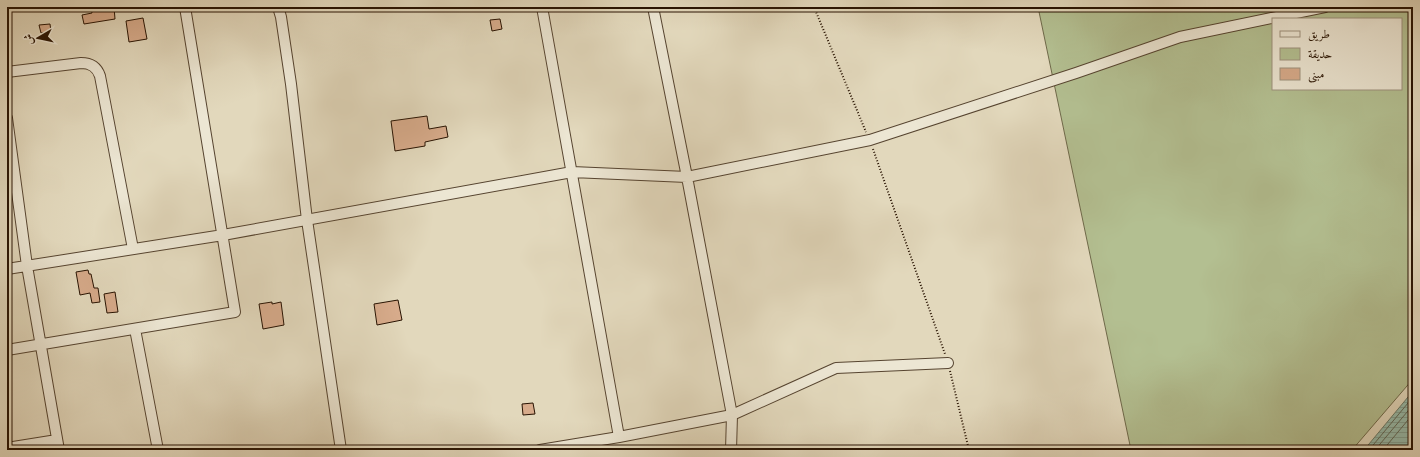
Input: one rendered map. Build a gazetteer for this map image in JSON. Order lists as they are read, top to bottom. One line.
{"legend":["طريق","حديقة","مبنى"],"north":"left"}
